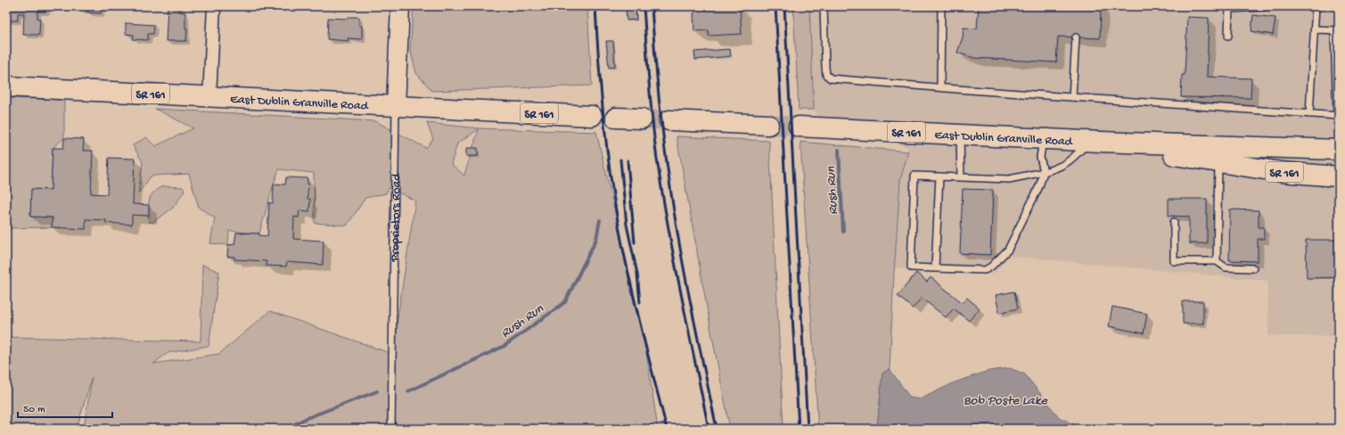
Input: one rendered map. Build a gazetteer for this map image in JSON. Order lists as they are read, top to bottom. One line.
{"streets":{"main road":["SR 161","East Dublin Granville Road"],"street":["Proprietors Road"]},"crossings":[["East Dublin Granville Road","Proprietors Road"]],"water":["Rush Run","Bob Poste Lake"],"scale_bar":"50 m"}
